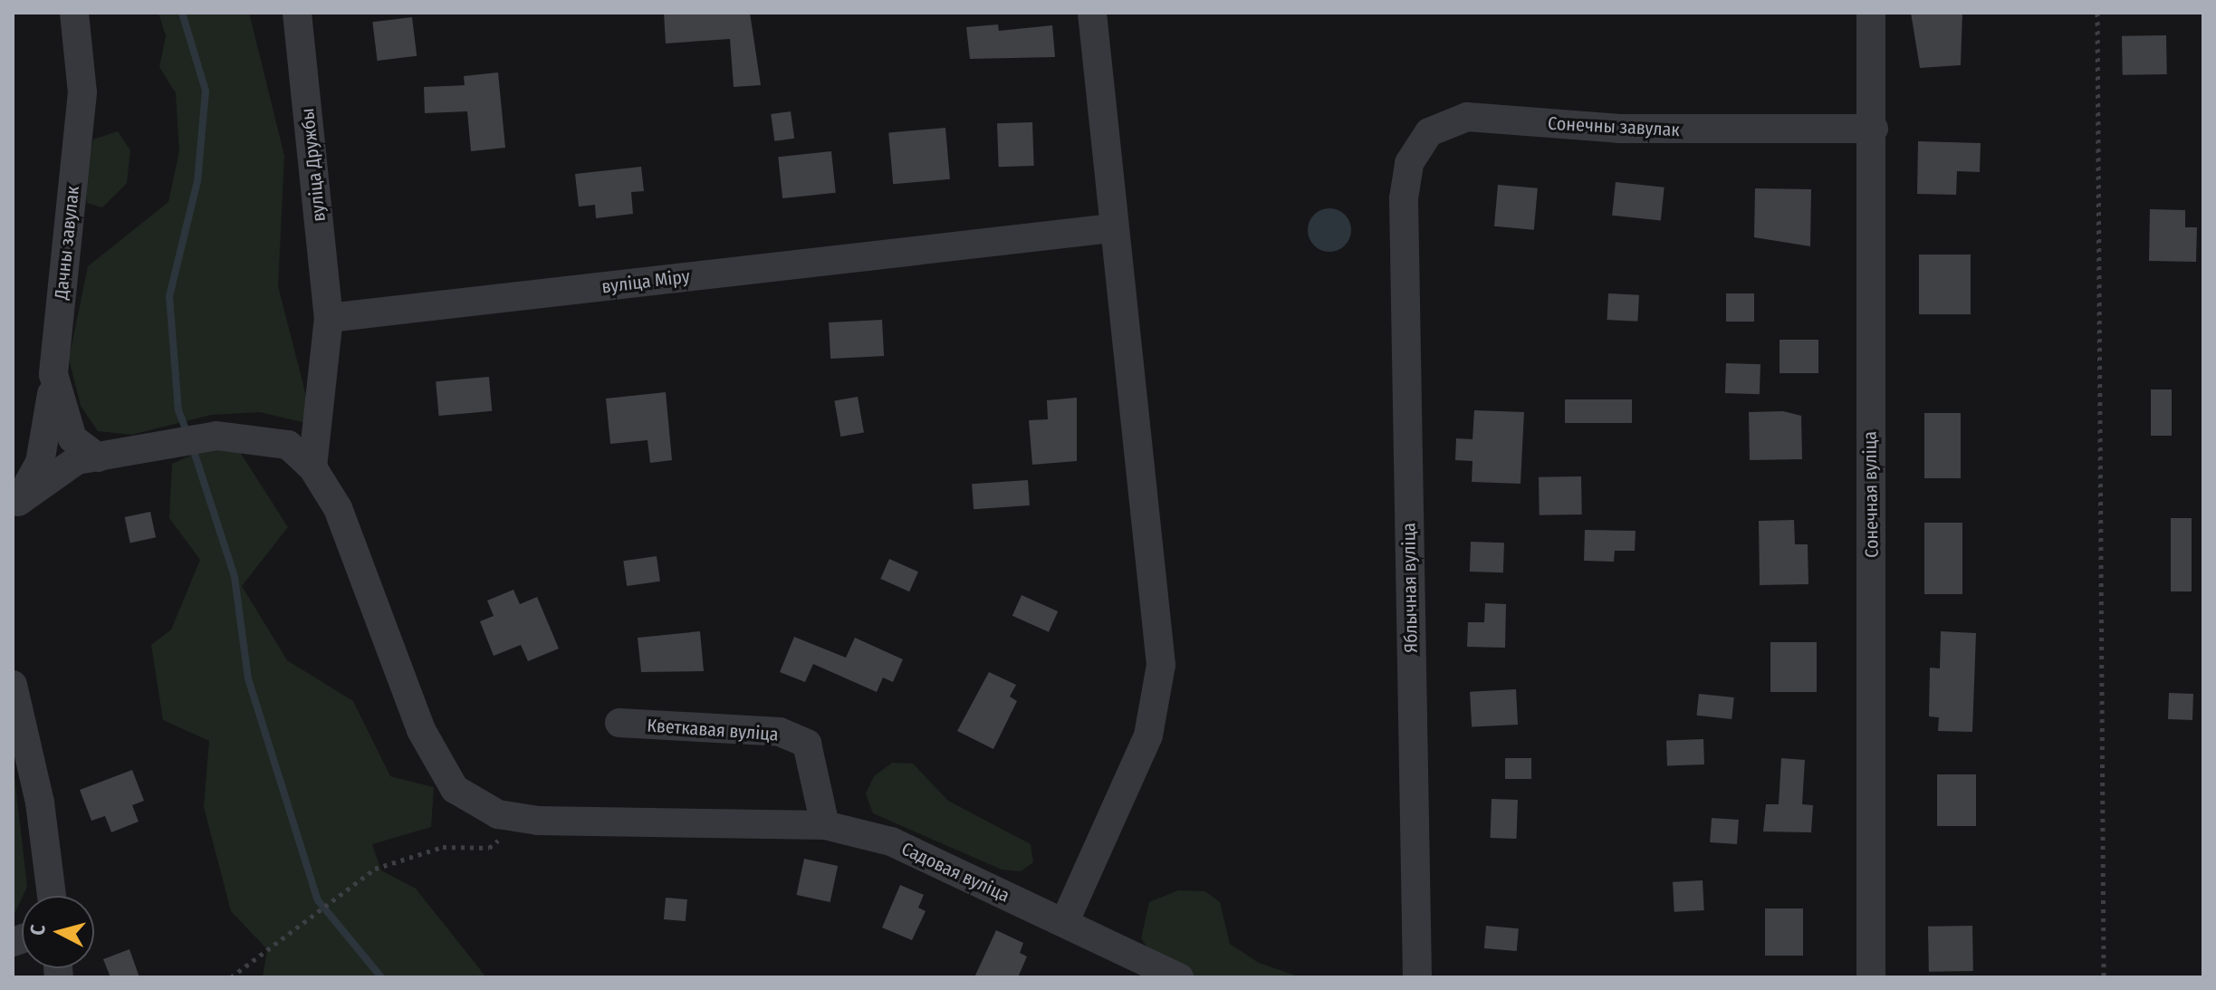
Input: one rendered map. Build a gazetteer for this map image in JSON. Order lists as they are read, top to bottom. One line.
{"streets":{"street":["Сонечны завулак","вуліца Дружбы","Дачны завулак","вуліца Міру","Сонечная вуліца","Яблычная вуліца","Кветкавая вуліца","Садовая вуліца"]},"crossings":[["Сонечны завулак","Сонечная вуліца"],["Сонечны завулак","Яблычная вуліца"],["вуліца Дружбы","вуліца Міру"],["Дачны завулак","Садовая вуліца"],["Кветкавая вуліца","Садовая вуліца"]],"north":"left"}
